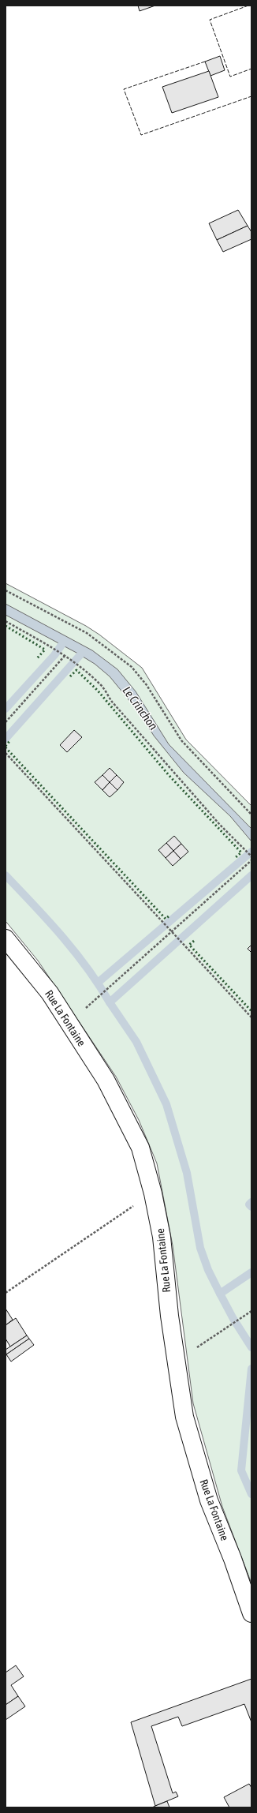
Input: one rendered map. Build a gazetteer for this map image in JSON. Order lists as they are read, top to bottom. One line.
{"streets":{"street":["Rue La Fontaine"]},"water":["Le Crinchon"]}
